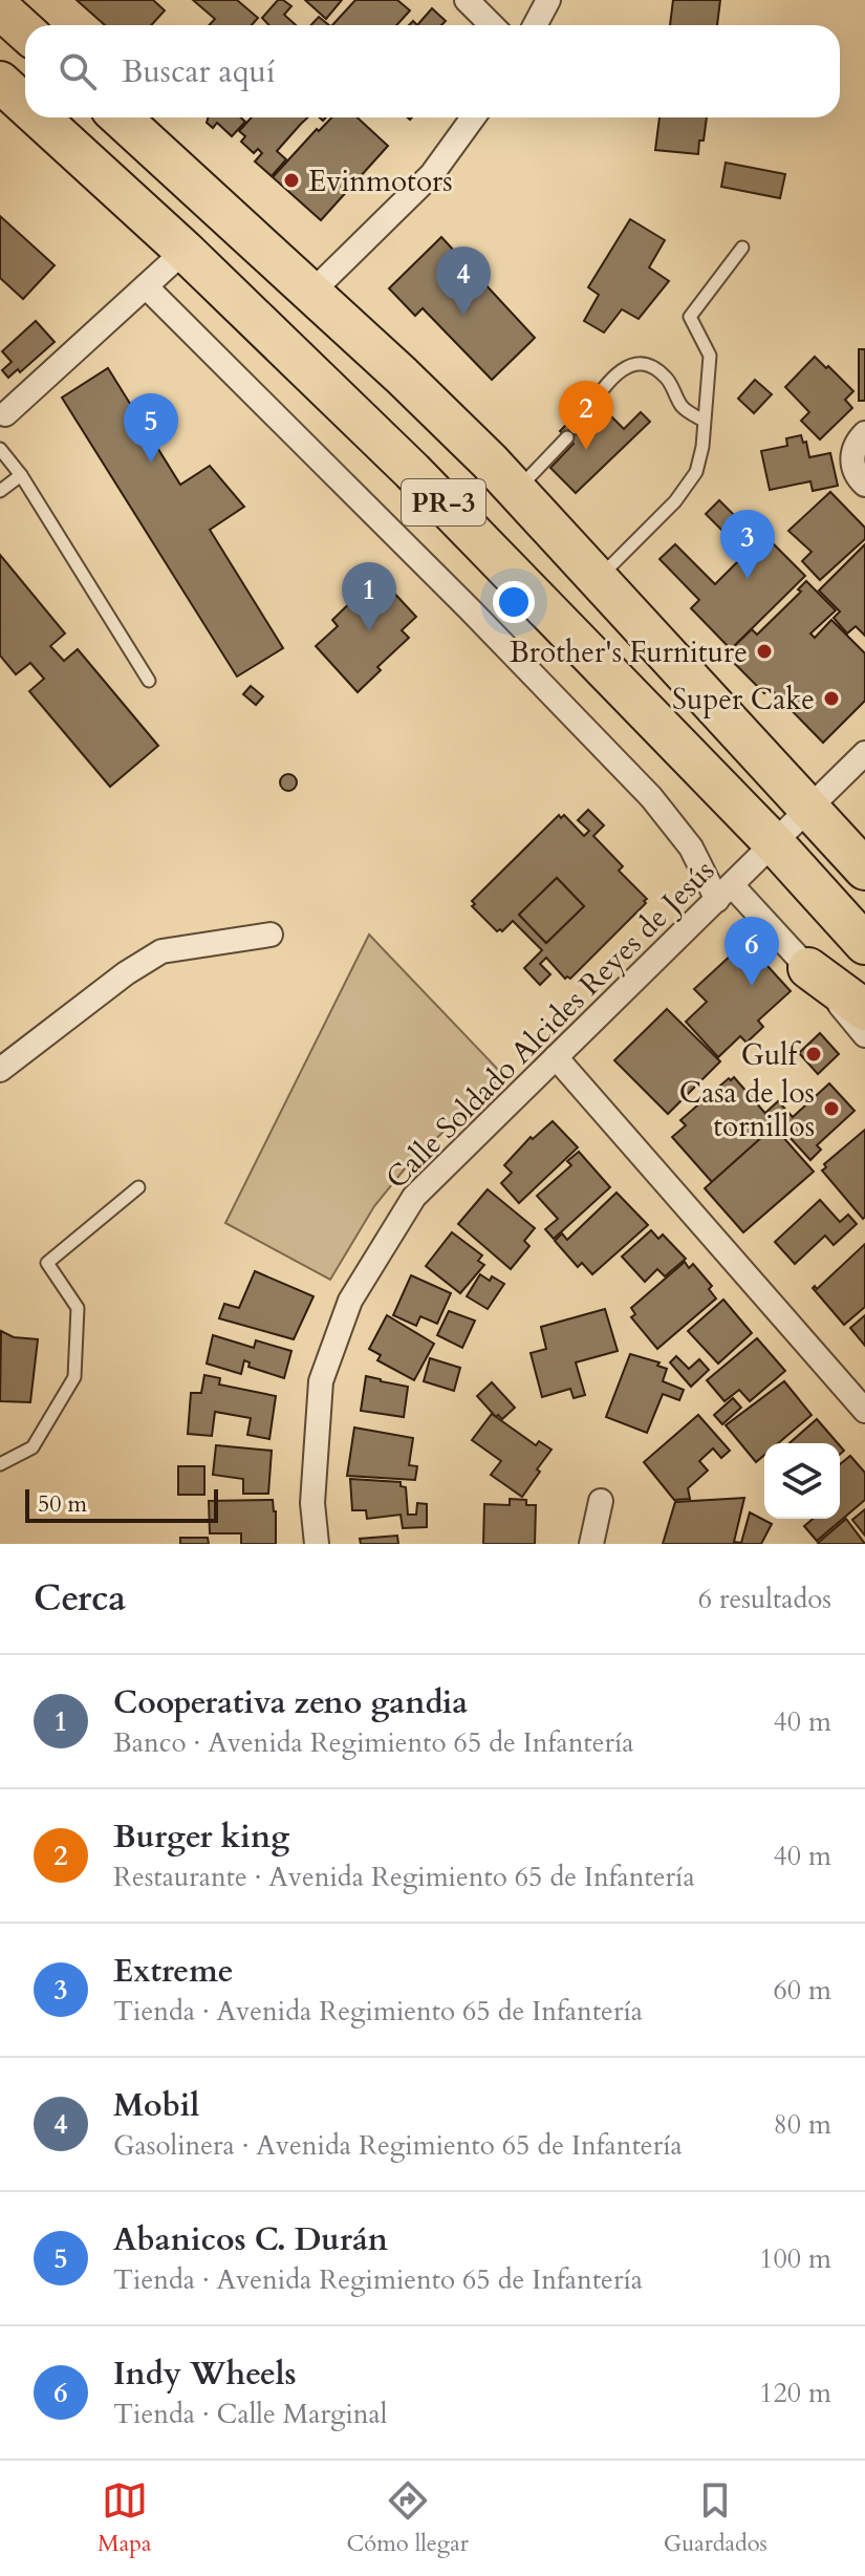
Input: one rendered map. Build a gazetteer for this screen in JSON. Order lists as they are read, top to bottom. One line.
{"streets":{"highway":["PR-3"],"street":["Calle Soldado Alcides Reyes de Jesús"]},"crossings":[["PR-3","Calle Soldado Alcides Reyes de Jesús"]],"places":["Evinmotors","Brother's Furniture","Super Cake","Gulf","Casa de los tornillos"],"scale_bar":"50 m","page":{"search":"Buscar aquí","pins":["4","2","5","3","1","6"],"scale":"50 m","heading":["Cerca","6 resultados"],"list":[{"mark":"1","name":"Cooperativa zeno gandia","note":"Banco · Avenida Regimiento 65 de Infantería","value":"40 m"},{"mark":"2","name":"Burger king","note":"Restaurante · Avenida Regimiento 65 de Infantería","value":"40 m"},{"mark":"3","name":"Extreme","note":"Tienda · Avenida Regimiento 65 de Infantería","value":"60 m"},{"mark":"4","name":"Mobil","note":"Gasolinera · Avenida Regimiento 65 de Infantería","value":"80 m"},{"mark":"5","name":"Abanicos C. Durán","note":"Tienda · Avenida Regimiento 65 de Infantería","value":"100 m"},{"mark":"6","name":"Indy Wheels","note":"Tienda · Calle Marginal","value":"120 m"}],"nav":["Mapa","Cómo llegar","Guardados"]}}
